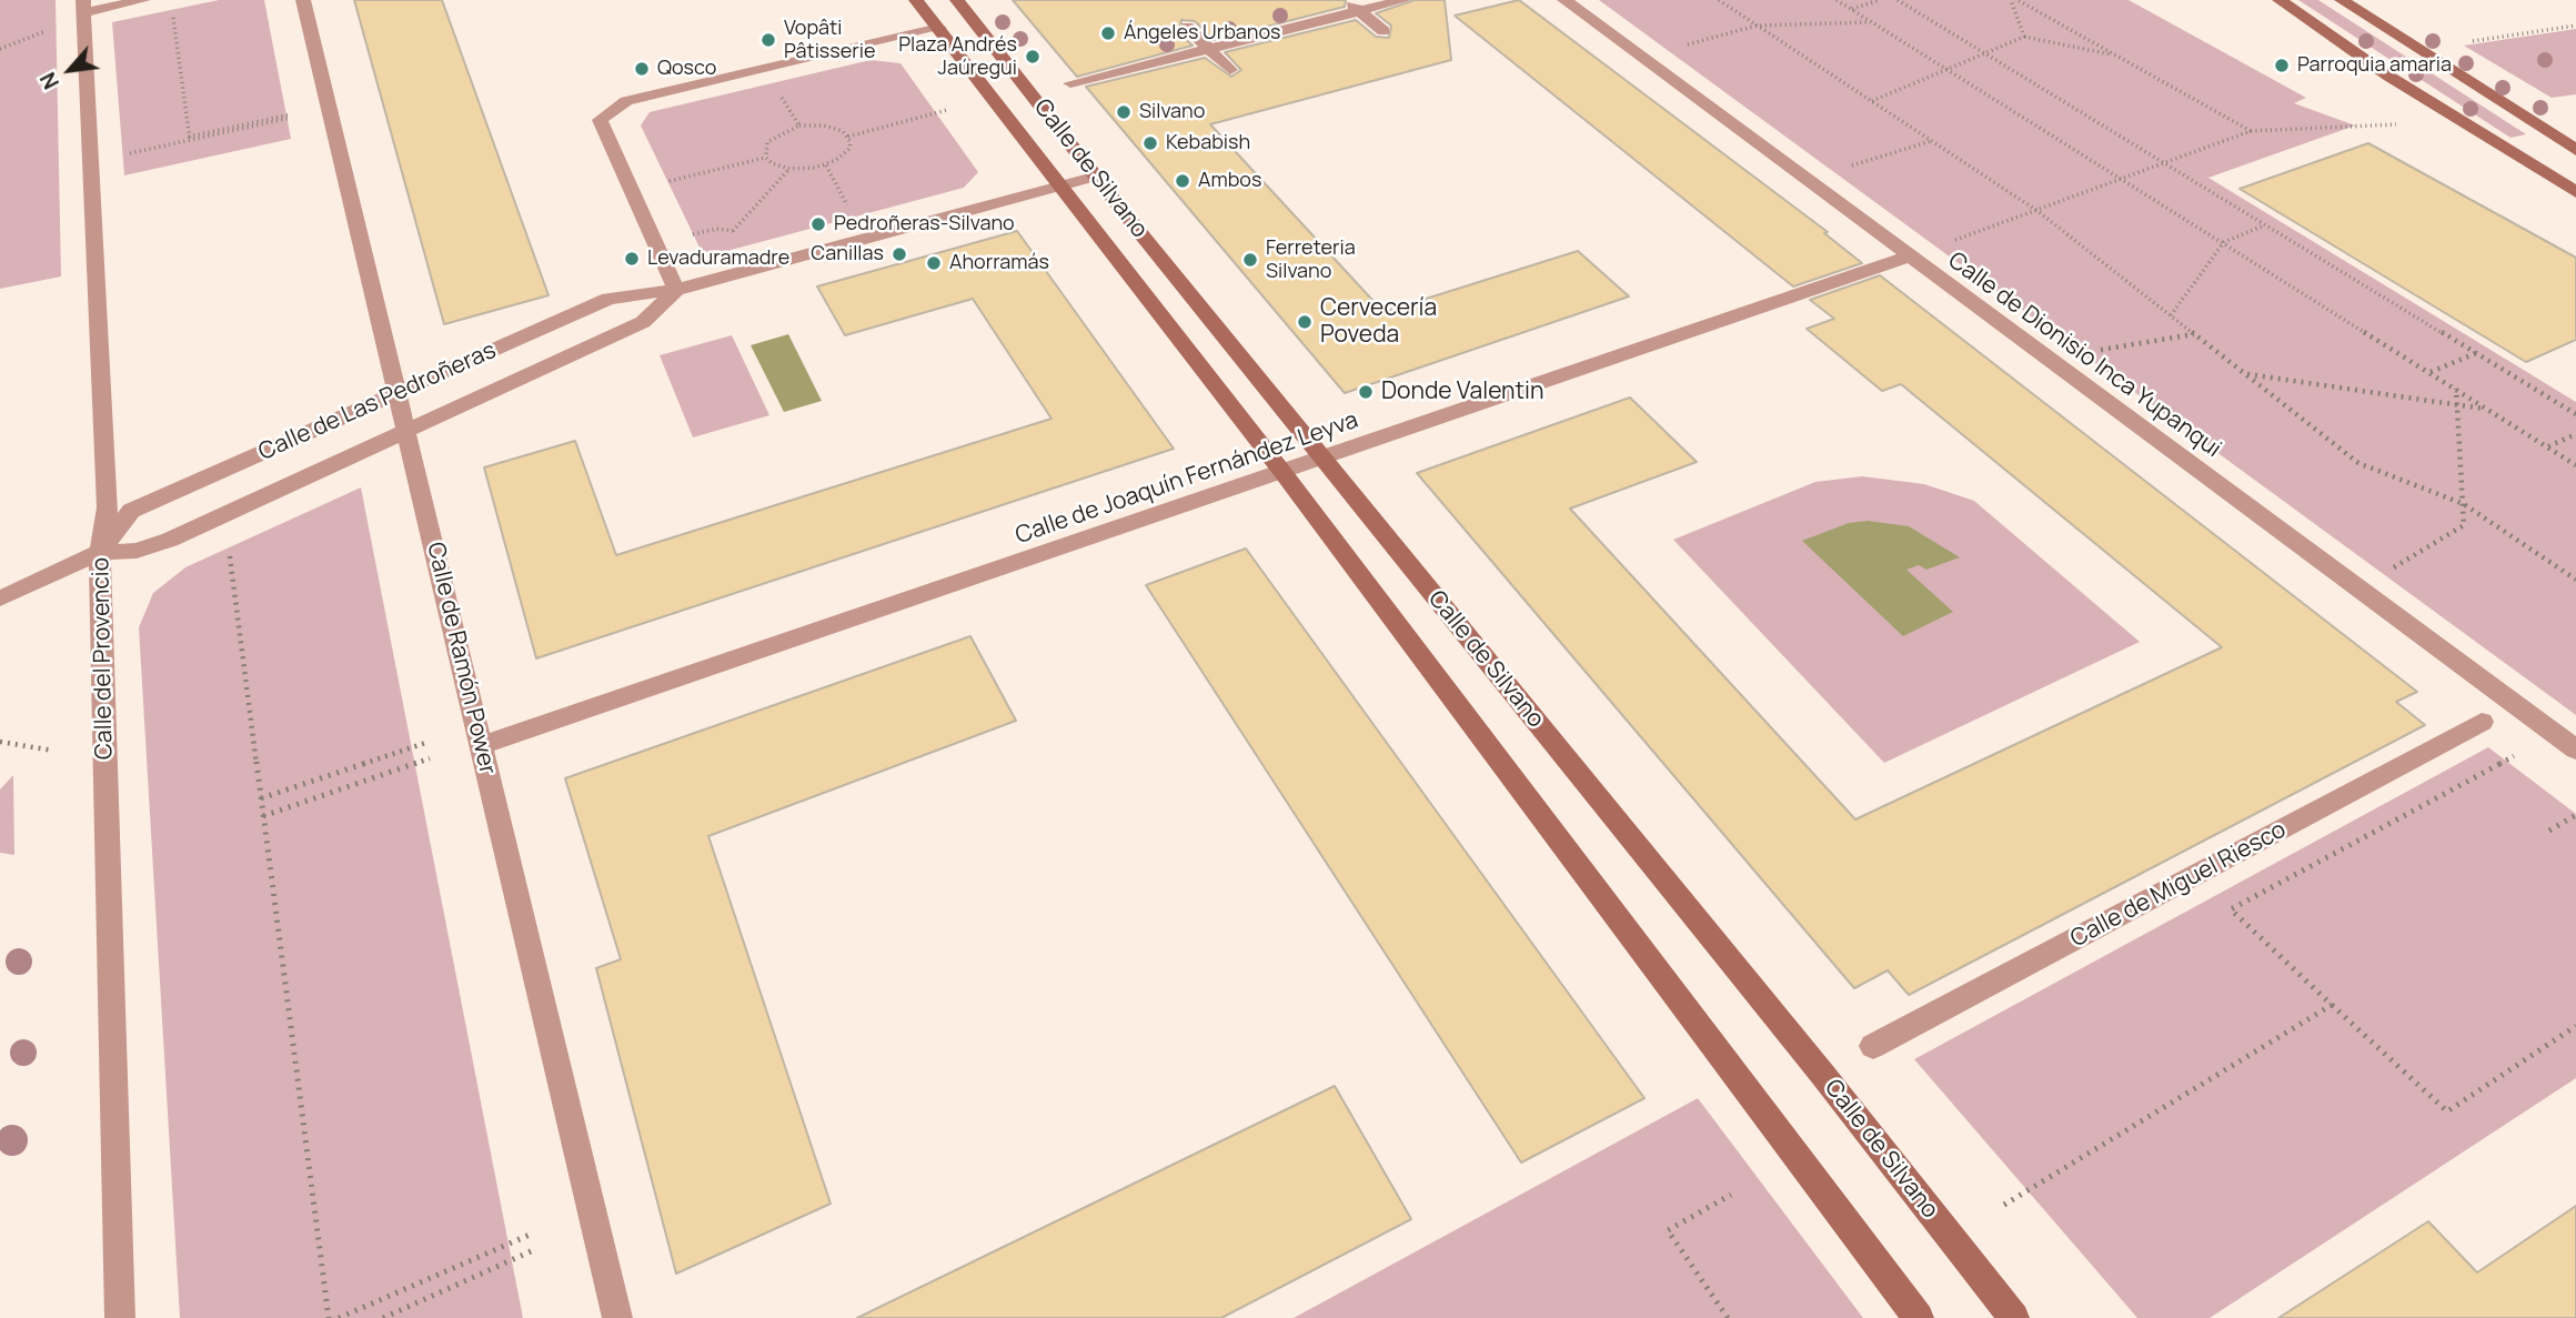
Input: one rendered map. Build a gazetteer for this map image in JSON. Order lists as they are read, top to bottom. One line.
{"streets":{"street":["Calle de Silvano","Calle de Dionisio Inca Yupanqui","Calle de Las Pedroñeras","Calle de Joaquín Fernández Leyva","Calle del Provencio","Calle de Ramón Power","Calle de Miguel Riesco"]},"crossings":[["Calle de Silvano","Calle de Las Pedroñeras"],["Calle de Silvano","Calle de Joaquín Fernández Leyva"],["Calle de Dionisio Inca Yupanqui","Calle de Joaquín Fernández Leyva"],["Calle de Las Pedroñeras","Calle del Provencio"],["Calle de Las Pedroñeras","Calle de Ramón Power"],["Calle de Joaquín Fernández Leyva","Calle de Ramón Power"]],"places":["Ángeles Urbanos","Vopâti Pâtisserie","Plaza Andrés Jaúregui","Parroquia amaria","Qosco","Silvano","Kebabish","Ambos","Pedroñeras-Silvano","Canillas","Levaduramadre","Ferreteria Silvano","Ahorramás","Cervecería Poveda","Donde Valentin"],"north":"bottom left"}
